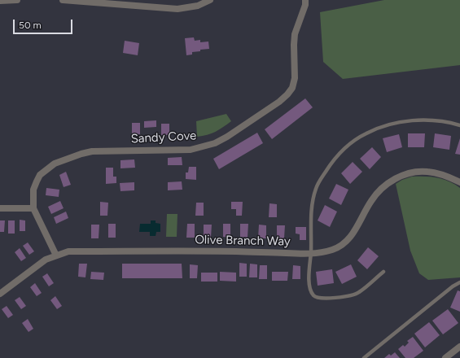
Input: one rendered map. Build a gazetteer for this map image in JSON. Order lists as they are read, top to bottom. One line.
{"streets":{"street":["Sandy Cove","Olive Branch Way"]},"crossings":[["Sandy Cove","Olive Branch Way"]],"scale_bar":"50 m"}
